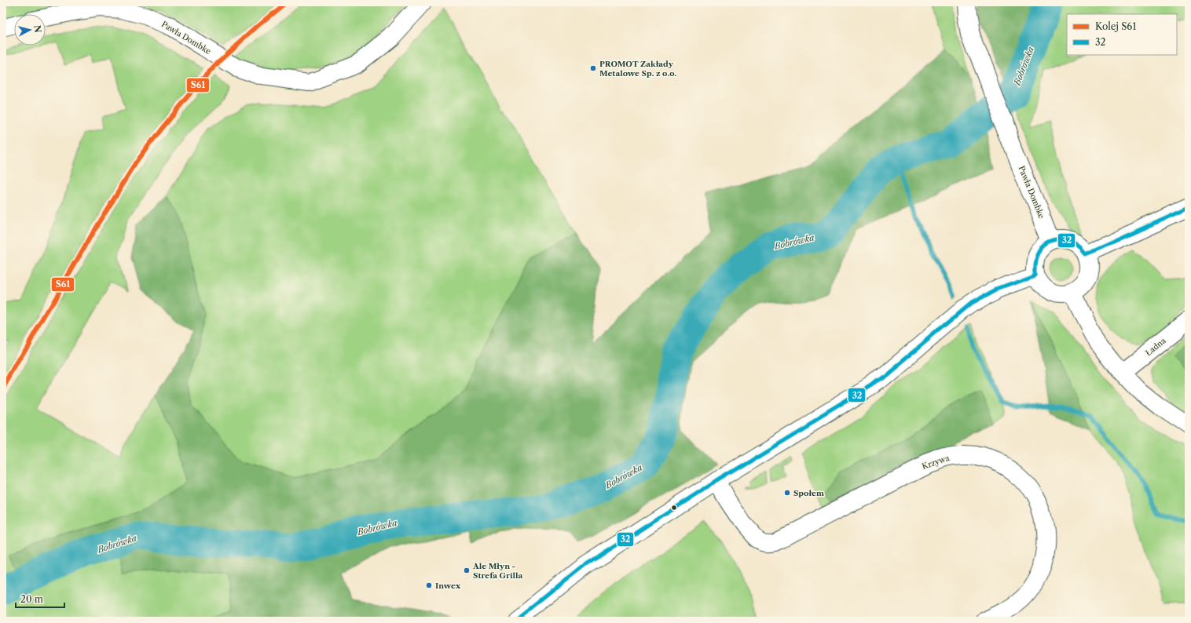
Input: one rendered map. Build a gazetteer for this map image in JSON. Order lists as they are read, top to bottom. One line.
{"streets":{"street":["Pawła Dombke","Ładna","Krzywa"]},"water":["Bobrówka"],"places":["PROMOT Zakłady Metalowe Sp. z o.o.","Społem","Ale Młyn - Strefa Grilla","Inwex"],"lines":["rail line S61","transit line 32"],"legend":["Kolej S61","32"],"scale_bar":"20 m","north":"right"}
